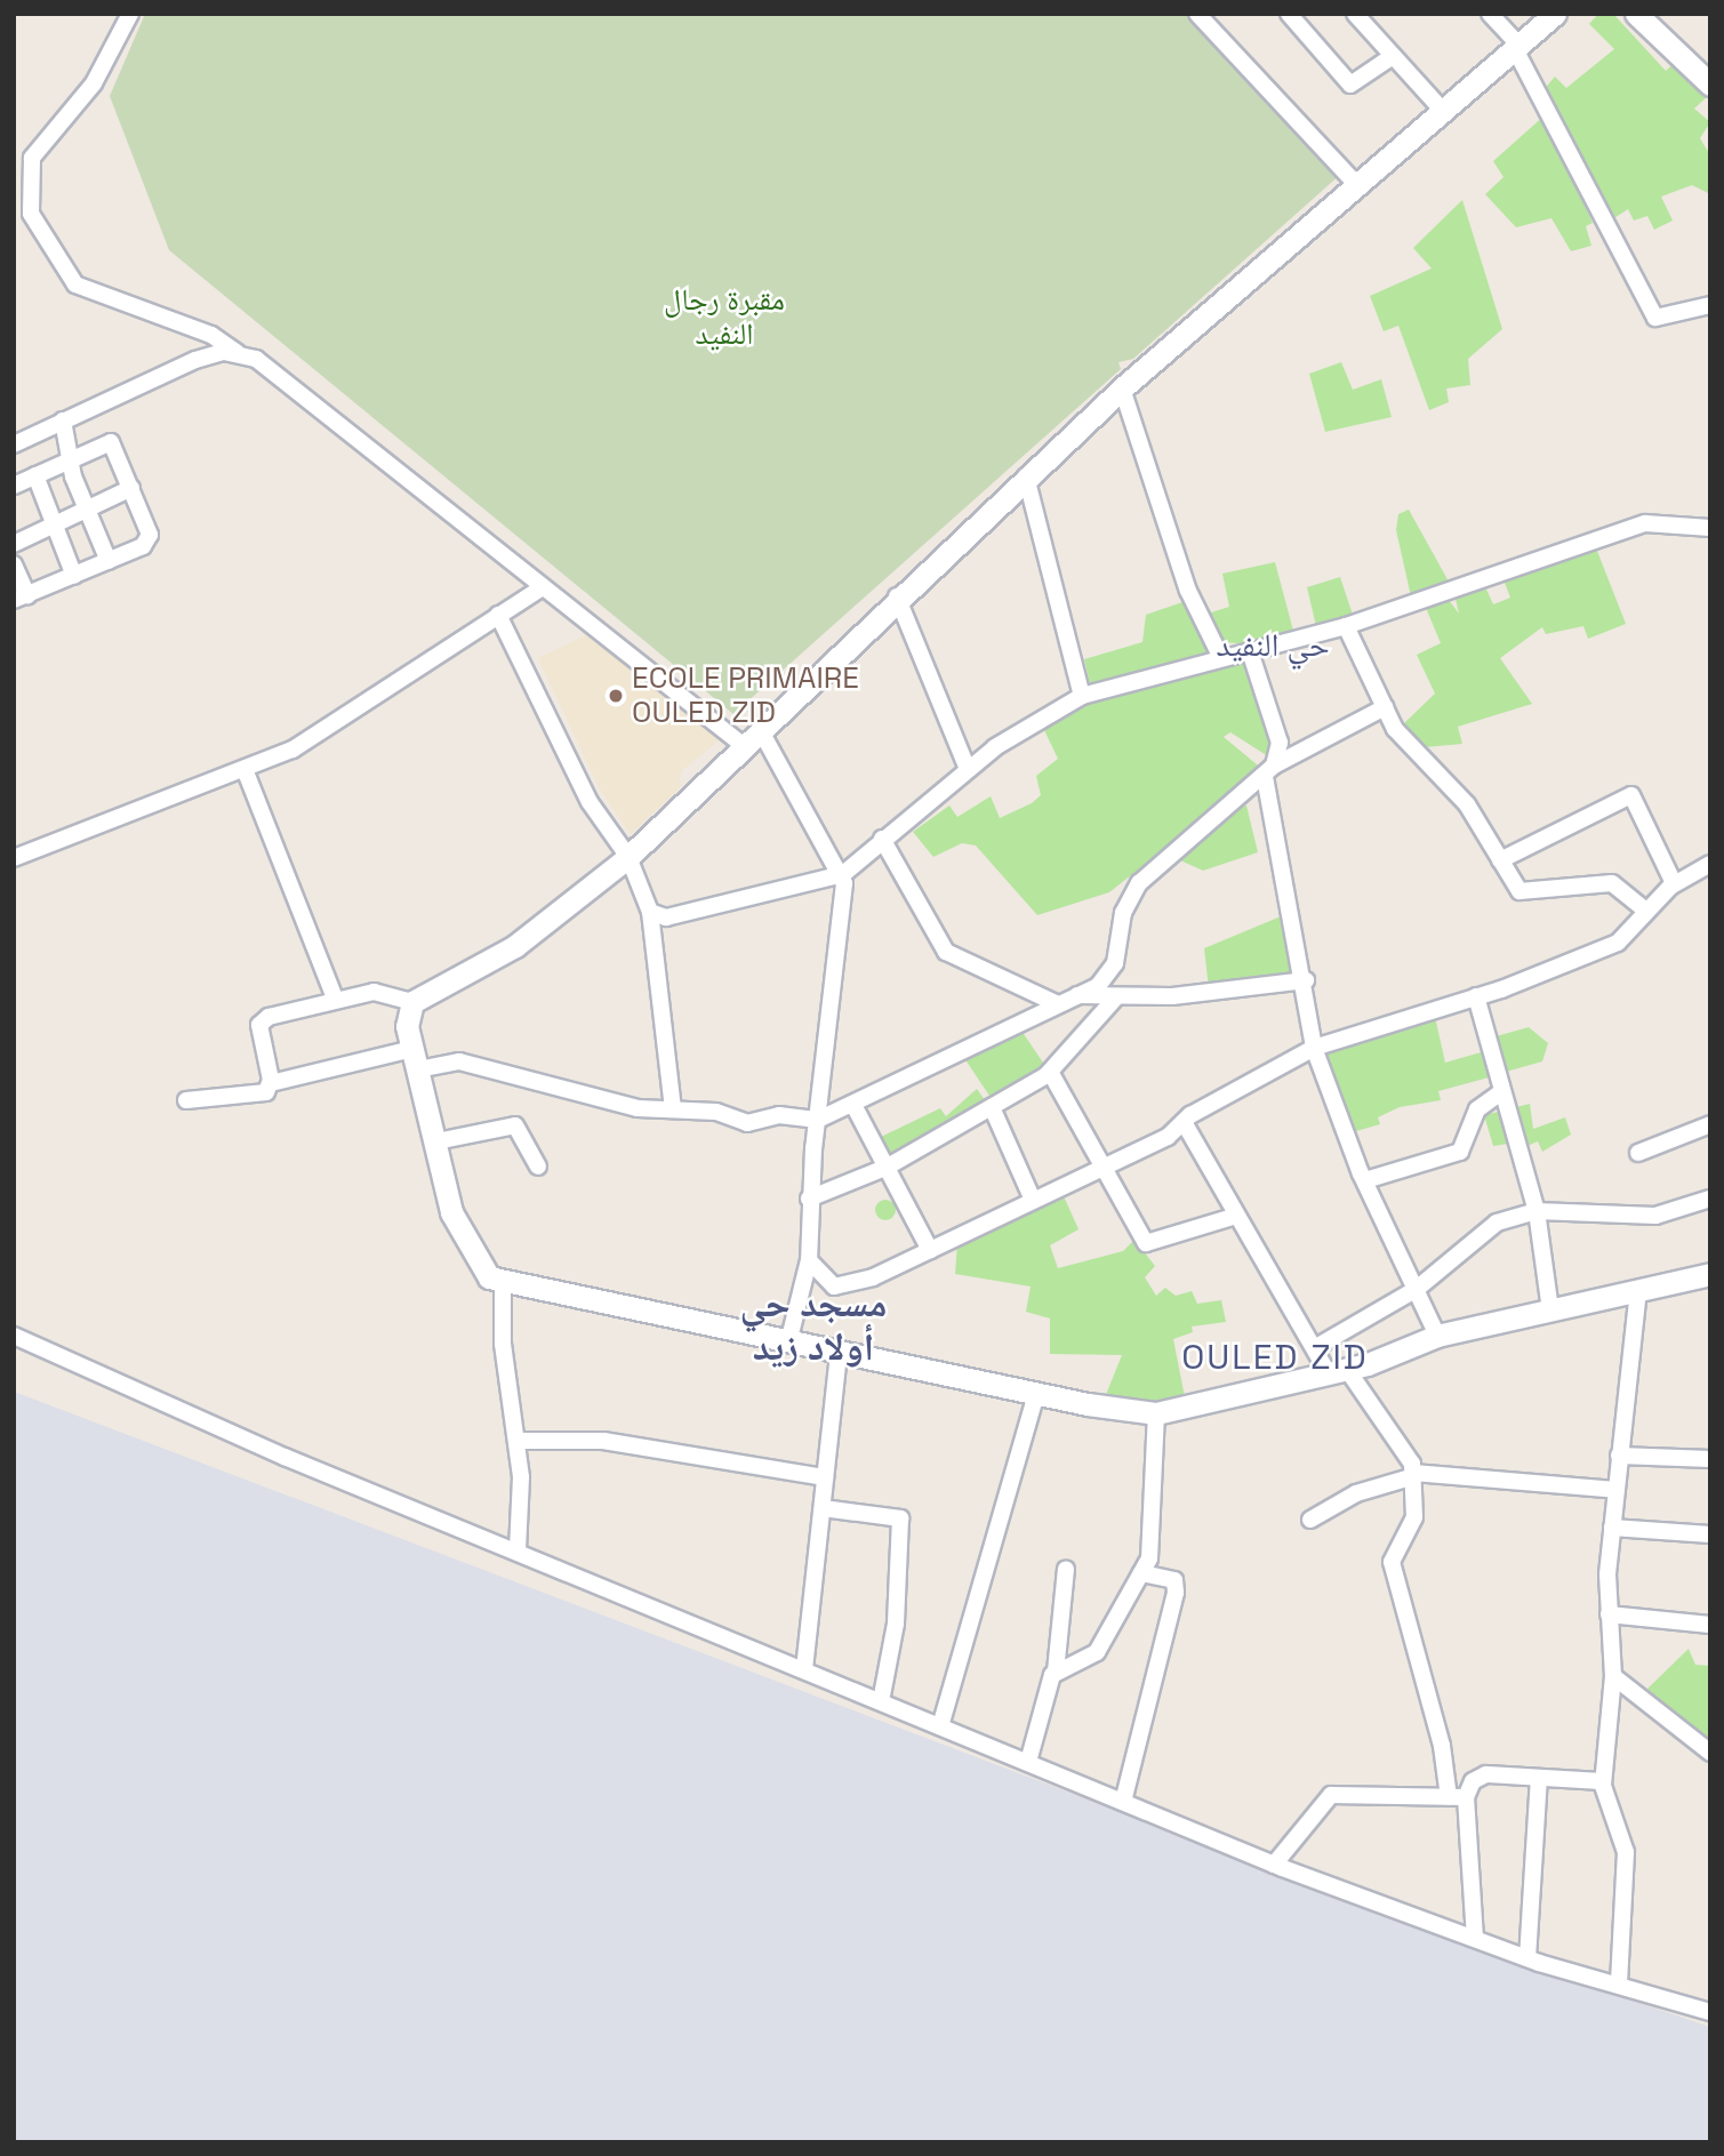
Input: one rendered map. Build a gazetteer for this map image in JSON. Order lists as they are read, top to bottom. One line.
{"districts":["حي النفيد","مسجد حي أولاد زيد","OULED ZID"],"parks":["مقبرة رجال النفيد"],"places":["ECOLE PRIMAIRE OULED ZID"]}
